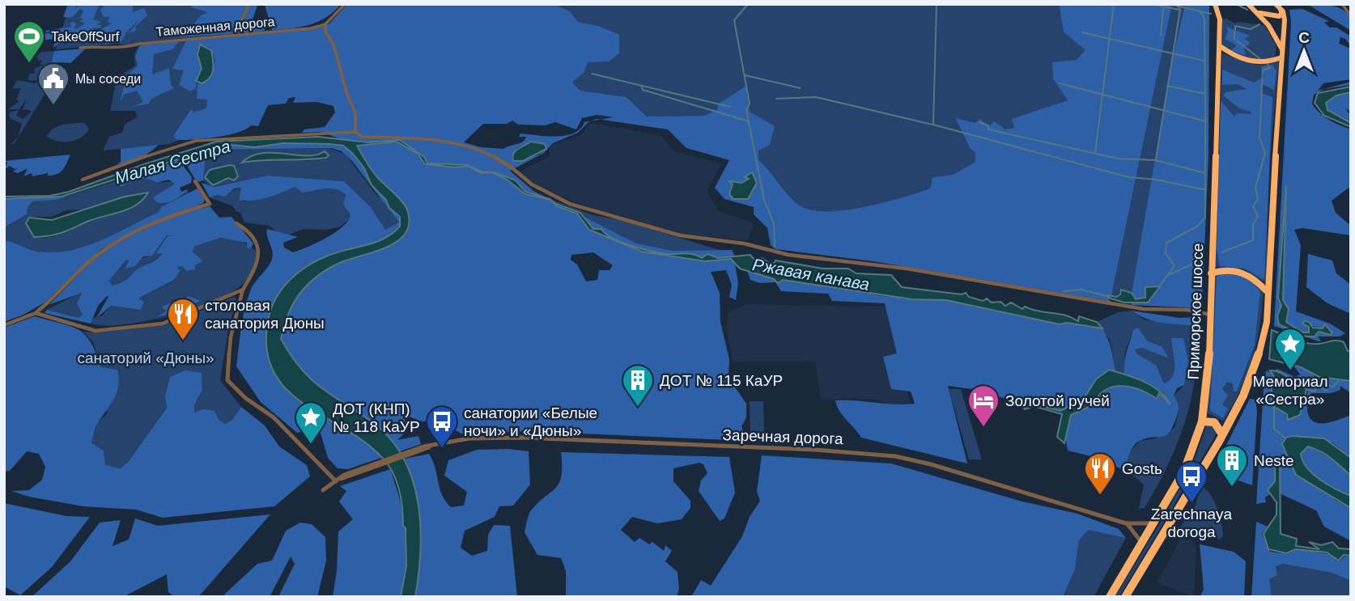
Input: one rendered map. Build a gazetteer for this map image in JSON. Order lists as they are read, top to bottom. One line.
{"streets":{"highway":["Приморское шоссе"],"street":["Таможенная дорога","Заречная дорога"]},"crossings":[["Приморское шоссе","Заречная дорога"]],"water":["Малая Сестра","Ржавая канава"],"parks":["санаторий «Дюны»"],"places":{"sports":["TakeOffSurf"],"public building":["Мы соседи"],"restaurant":["столовая санатория Дюны","Gostь"],"place":["Мемориал «Сестра»","ДОТ (КНП) № 118 КаУР"],"building":["ДОТ № 115 КаУР","Neste"],"hotel":["Золотой ручей"],"bus stop":["санатории «Белые ночи» и «Дюны»","Zarechnaya doroga"]},"north":"top"}
